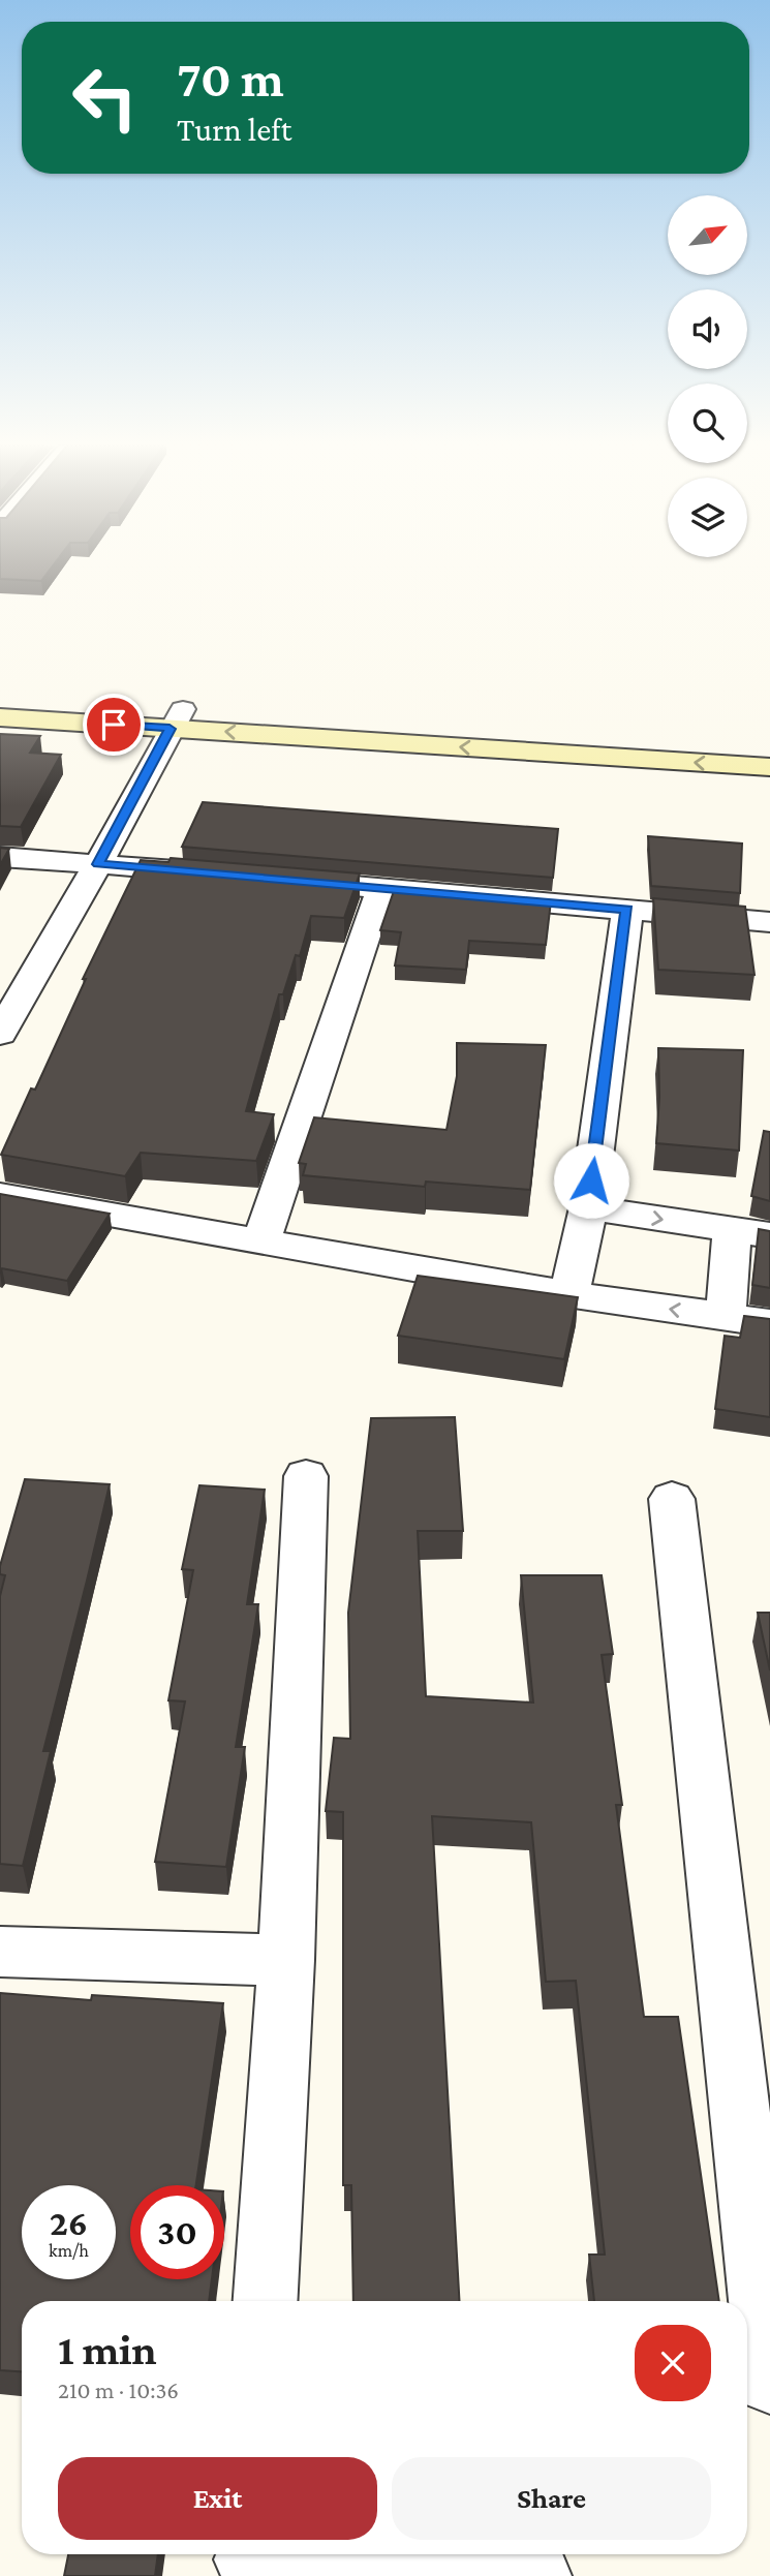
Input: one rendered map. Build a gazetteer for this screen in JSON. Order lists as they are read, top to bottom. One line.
{"north":"top right","page":{"turn":["70 m","Turn left"],"speed":"26 km/h","limit":"30","heading":["1 min","210 m · 10:36"],"buttons":["Exit","Share"]}}
